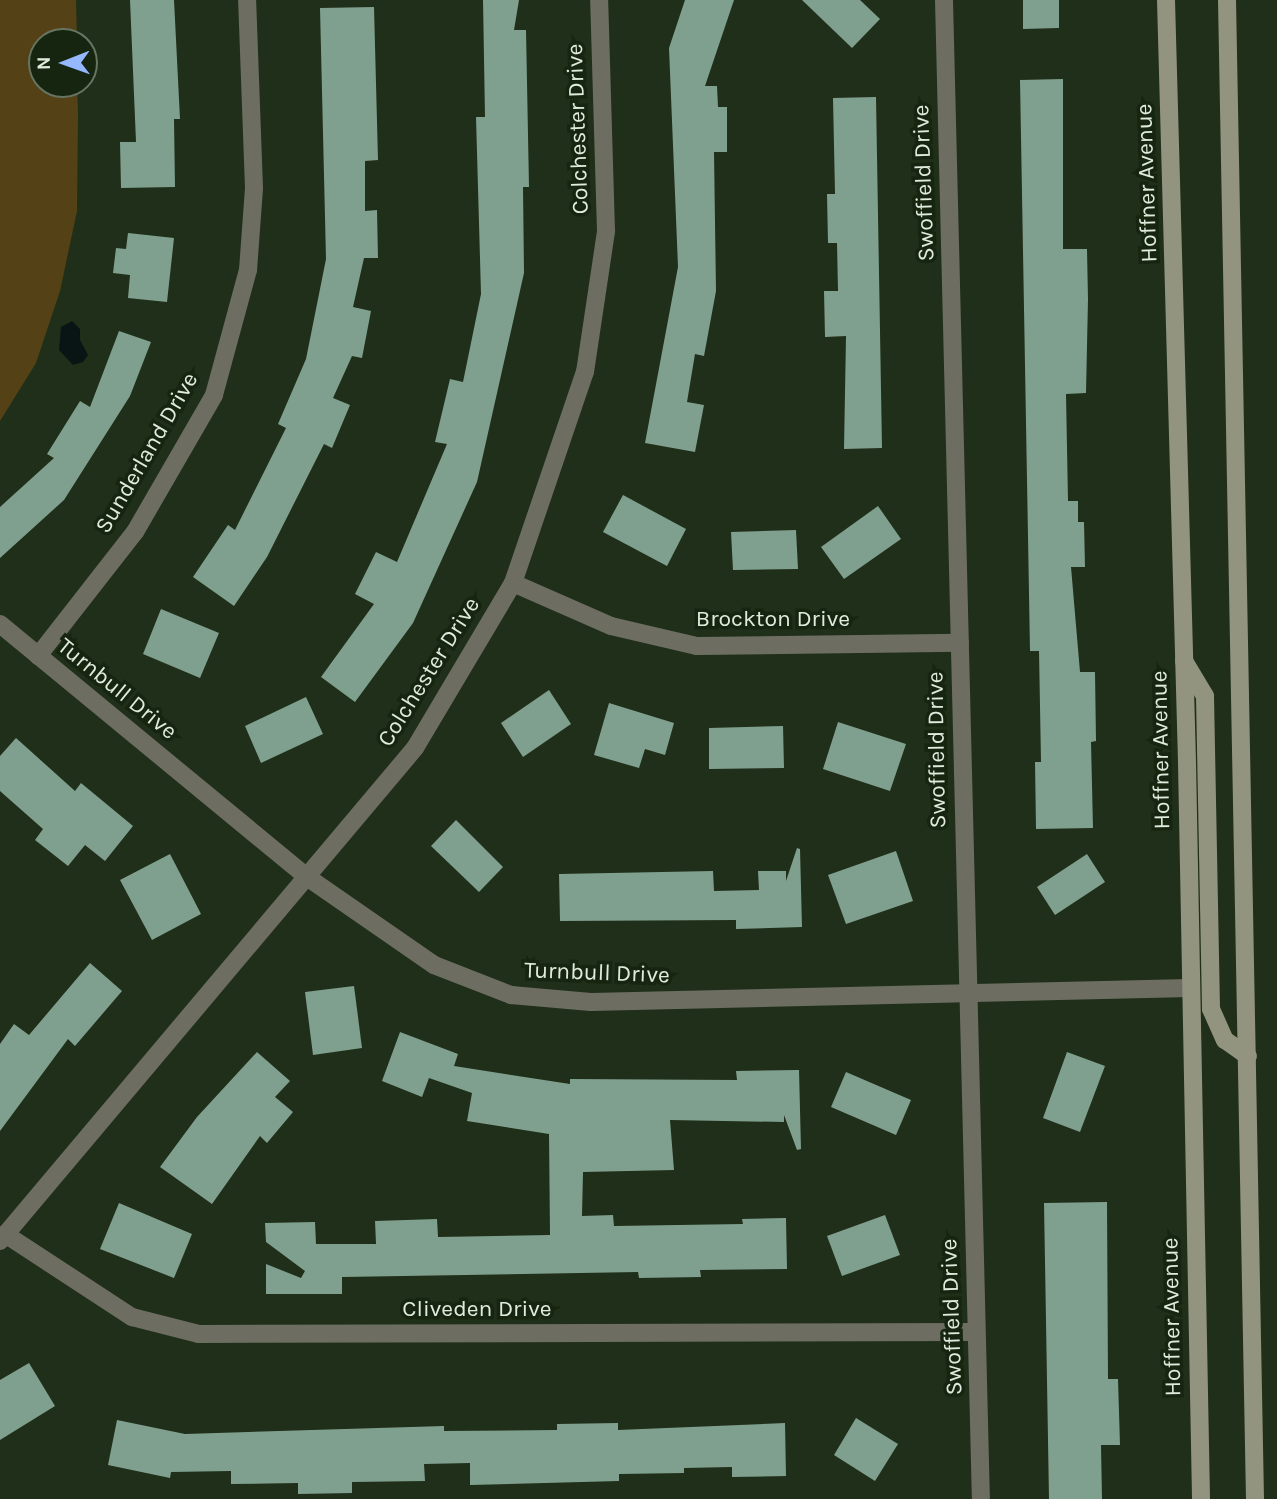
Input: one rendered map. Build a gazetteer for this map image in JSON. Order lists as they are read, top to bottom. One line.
{"streets":{"main road":["Hoffner Avenue"],"street":["Colchester Drive","Swoffield Drive","Sunderland Drive","Brockton Drive","Turnbull Drive","Cliveden Drive"]},"crossings":[["Colchester Drive","Brockton Drive"],["Colchester Drive","Turnbull Drive"],["Colchester Drive","Cliveden Drive"],["Swoffield Drive","Brockton Drive"],["Swoffield Drive","Turnbull Drive"],["Swoffield Drive","Cliveden Drive"],["Hoffner Avenue","Turnbull Drive"],["Sunderland Drive","Turnbull Drive"]],"north":"left"}
